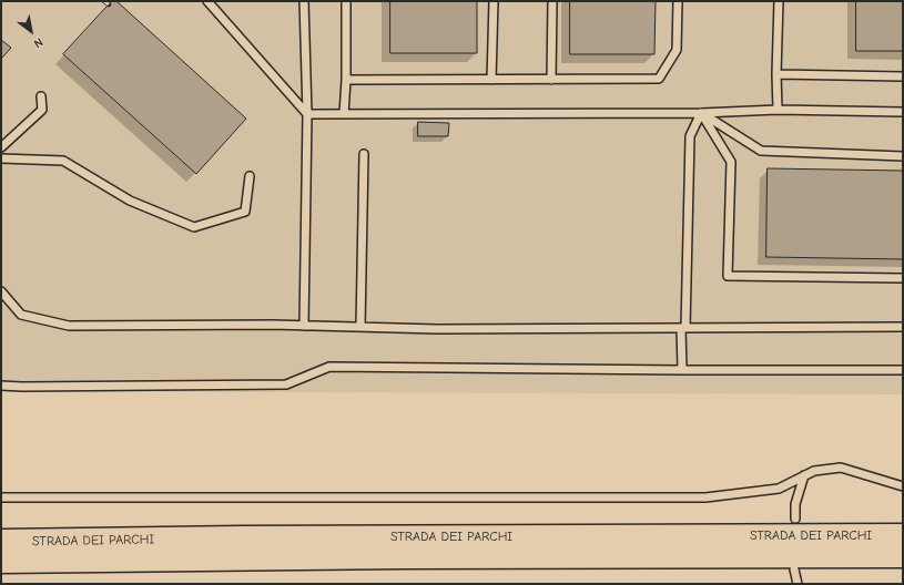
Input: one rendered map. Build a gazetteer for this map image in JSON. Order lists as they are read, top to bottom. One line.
{"streets":{"highway":["STRADA DEI PARCHI"]},"north":"bottom right"}
